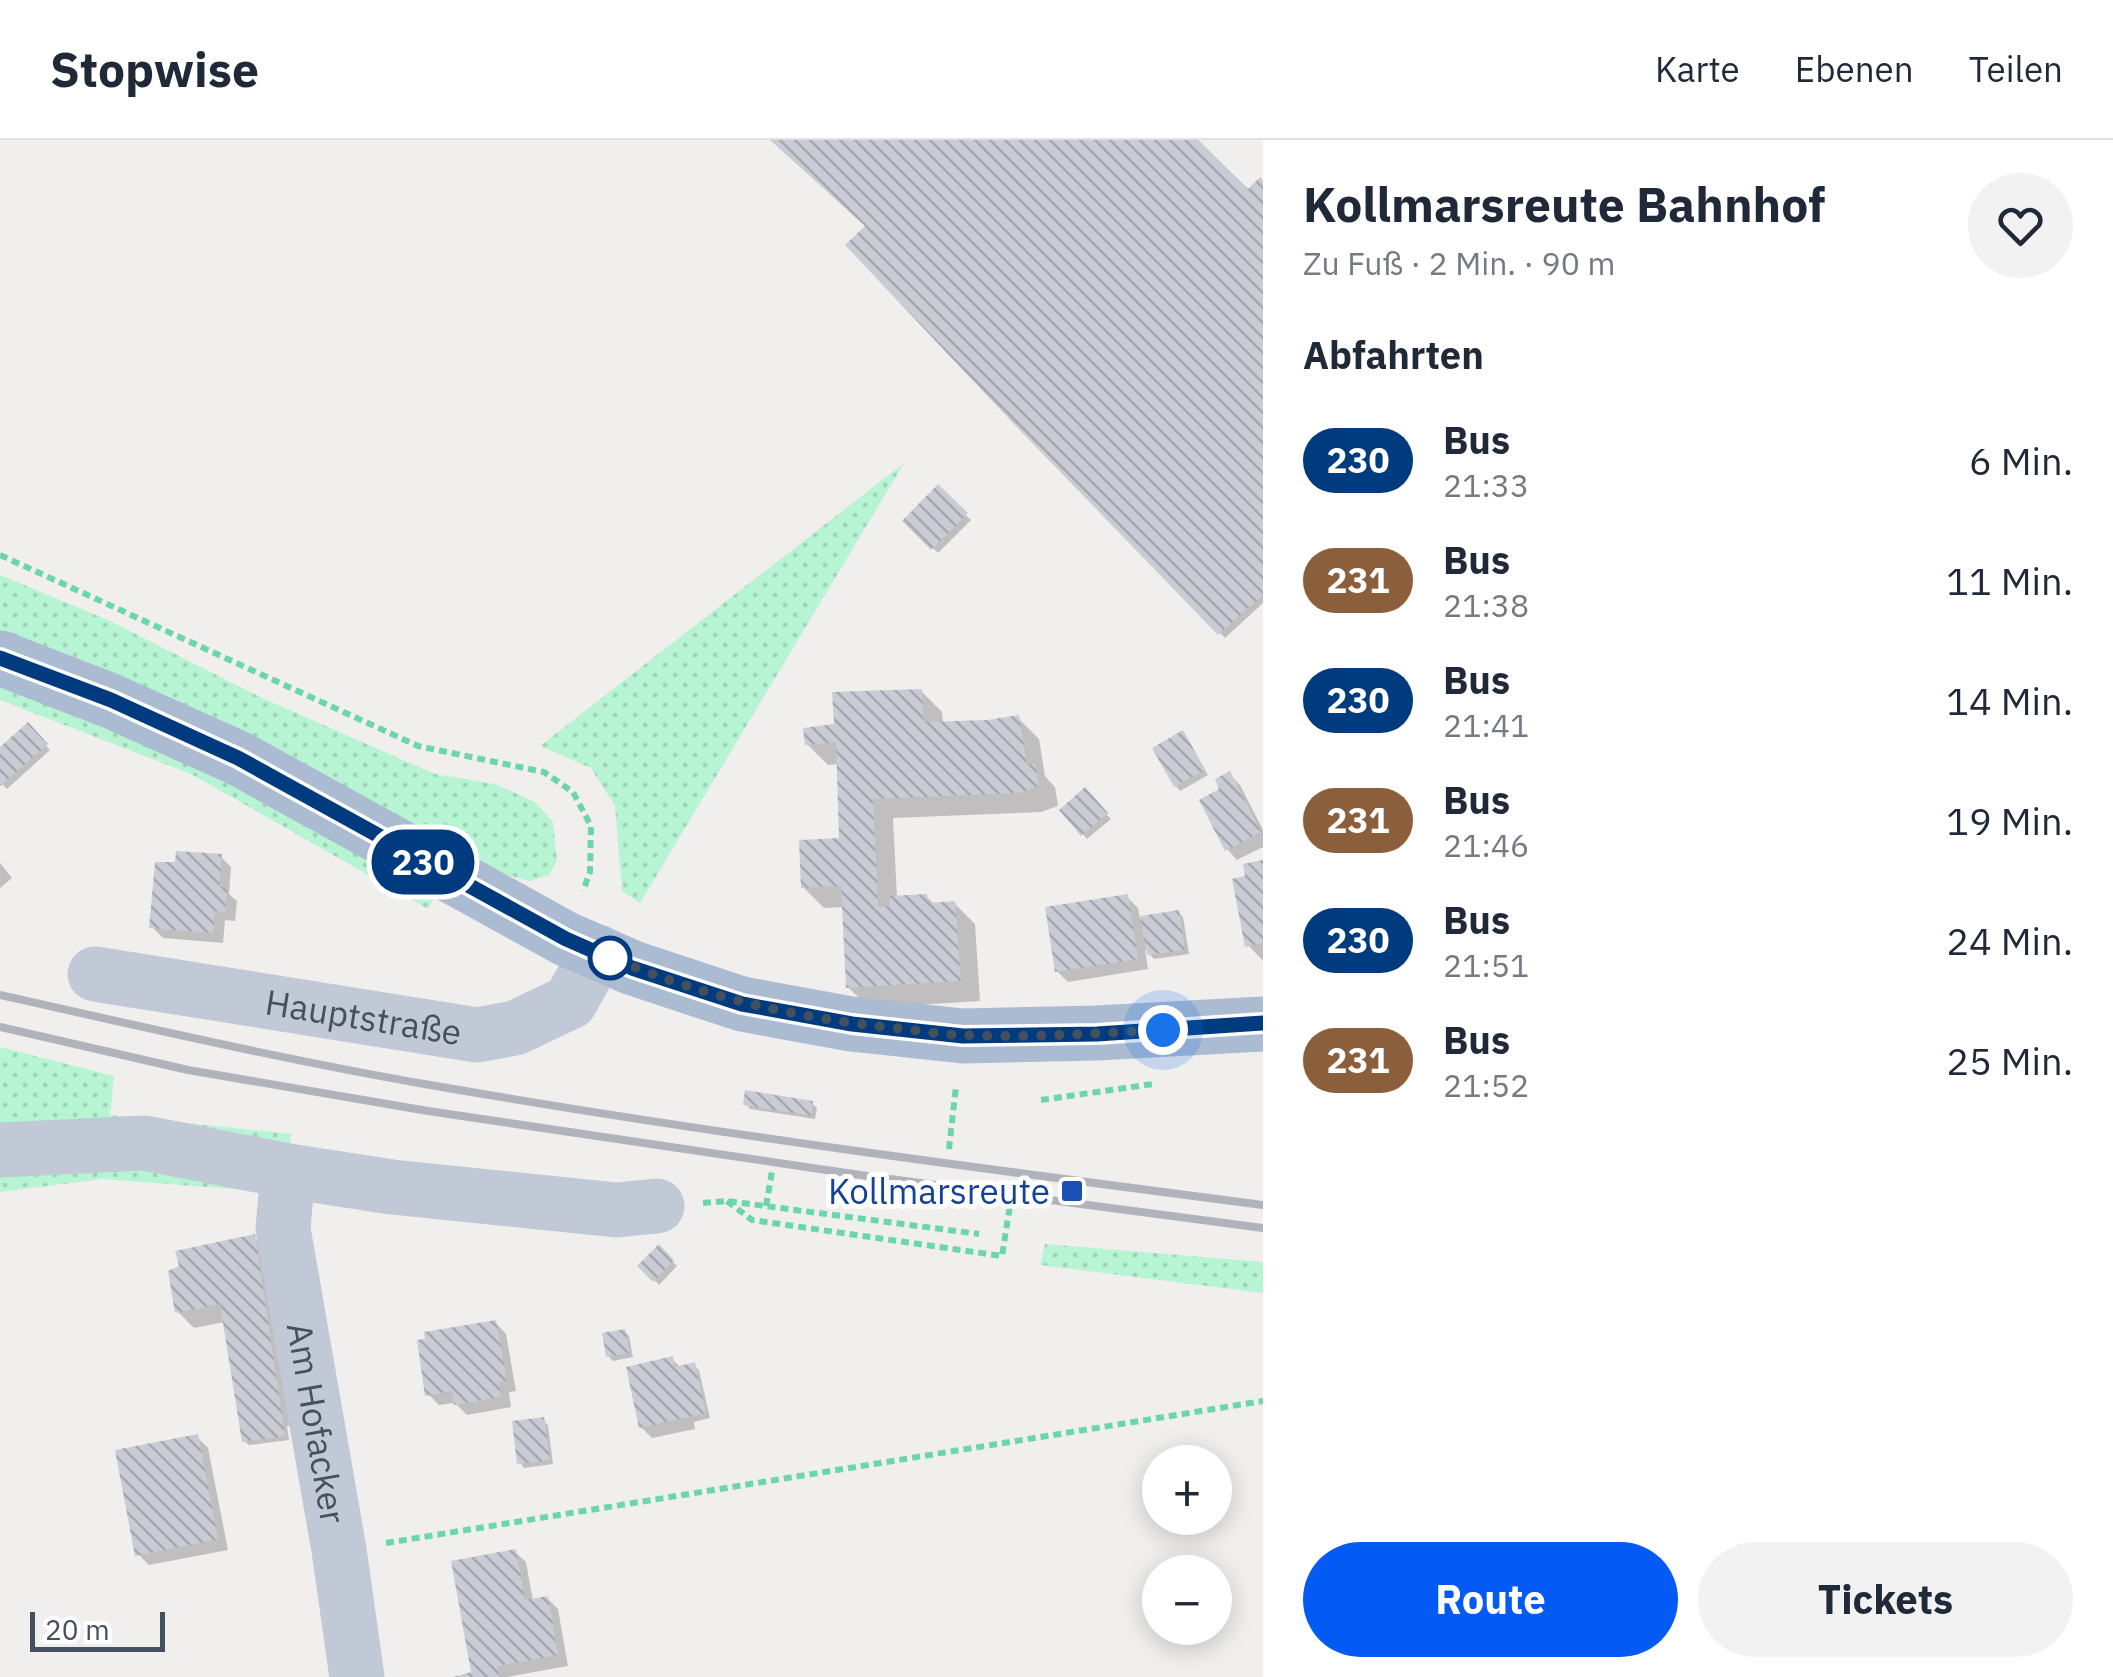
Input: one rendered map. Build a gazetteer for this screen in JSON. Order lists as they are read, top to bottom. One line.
{"streets":{"street":["Hauptstraße","Am Hofacker"]},"places":{"transit":["Kollmarsreute"]},"lines":["bus line 230"],"scale_bar":"20 m","page":{"header":"Stopwise","nav":["Karte","Ebenen","Teilen"],"on_map":"230","heading":[["Kollmarsreute Bahnhof","Zu Fuß · 2 Min. · 90 m"],"Abfahrten"],"list":[{"mark":"230","name":"Bus","note":"21:33","value":"6 Min."},{"mark":"231","name":"Bus","note":"21:38","value":"11 Min."},{"mark":"230","name":"Bus","note":"21:41","value":"14 Min."},{"mark":"231","name":"Bus","note":"21:46","value":"19 Min."},{"mark":"230","name":"Bus","note":"21:51","value":"24 Min."},{"mark":"231","name":"Bus","note":"21:52","value":"25 Min."}],"map_buttons":["+","−"],"buttons":["Route","Tickets"],"scale":"20 m"}}
